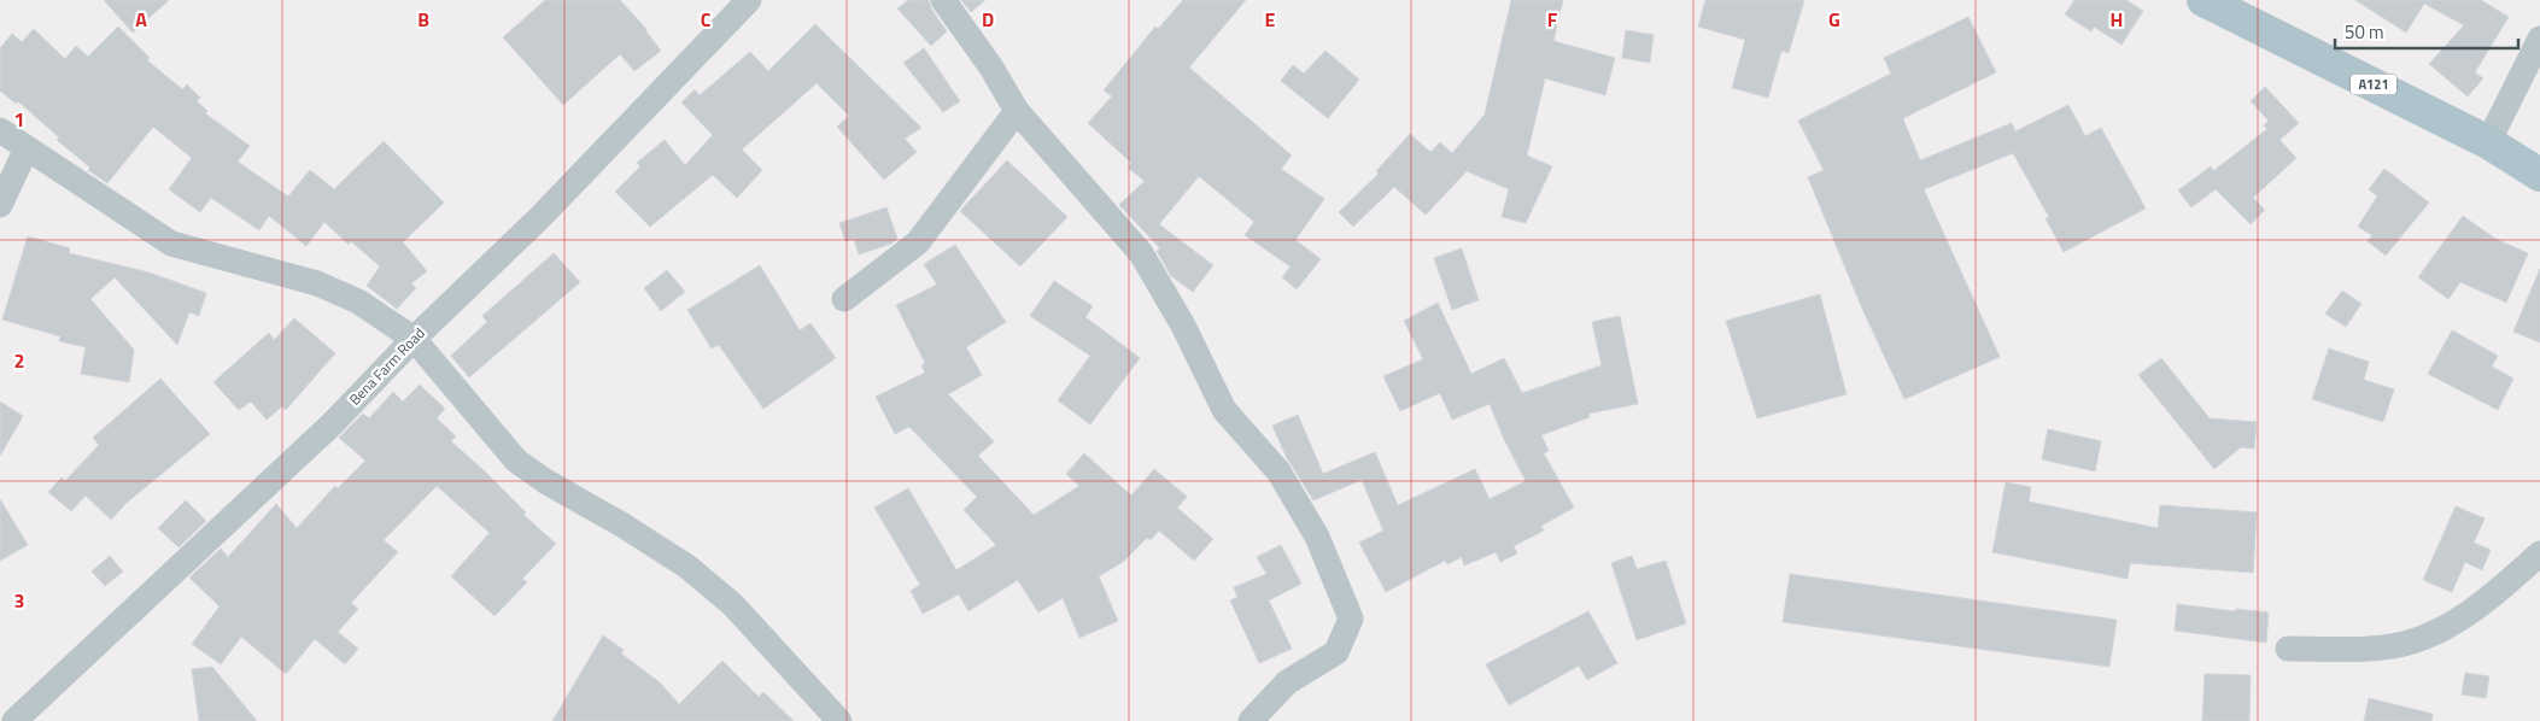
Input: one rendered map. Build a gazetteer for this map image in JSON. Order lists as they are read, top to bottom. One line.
{"streets":{"main road":["A121"],"street":["Bena Farm Road"]},"scale_bar":"50 m","grid":{"columns":["A","B","C","D","E","F","G","H"],"rows":["1","2","3"]}}
